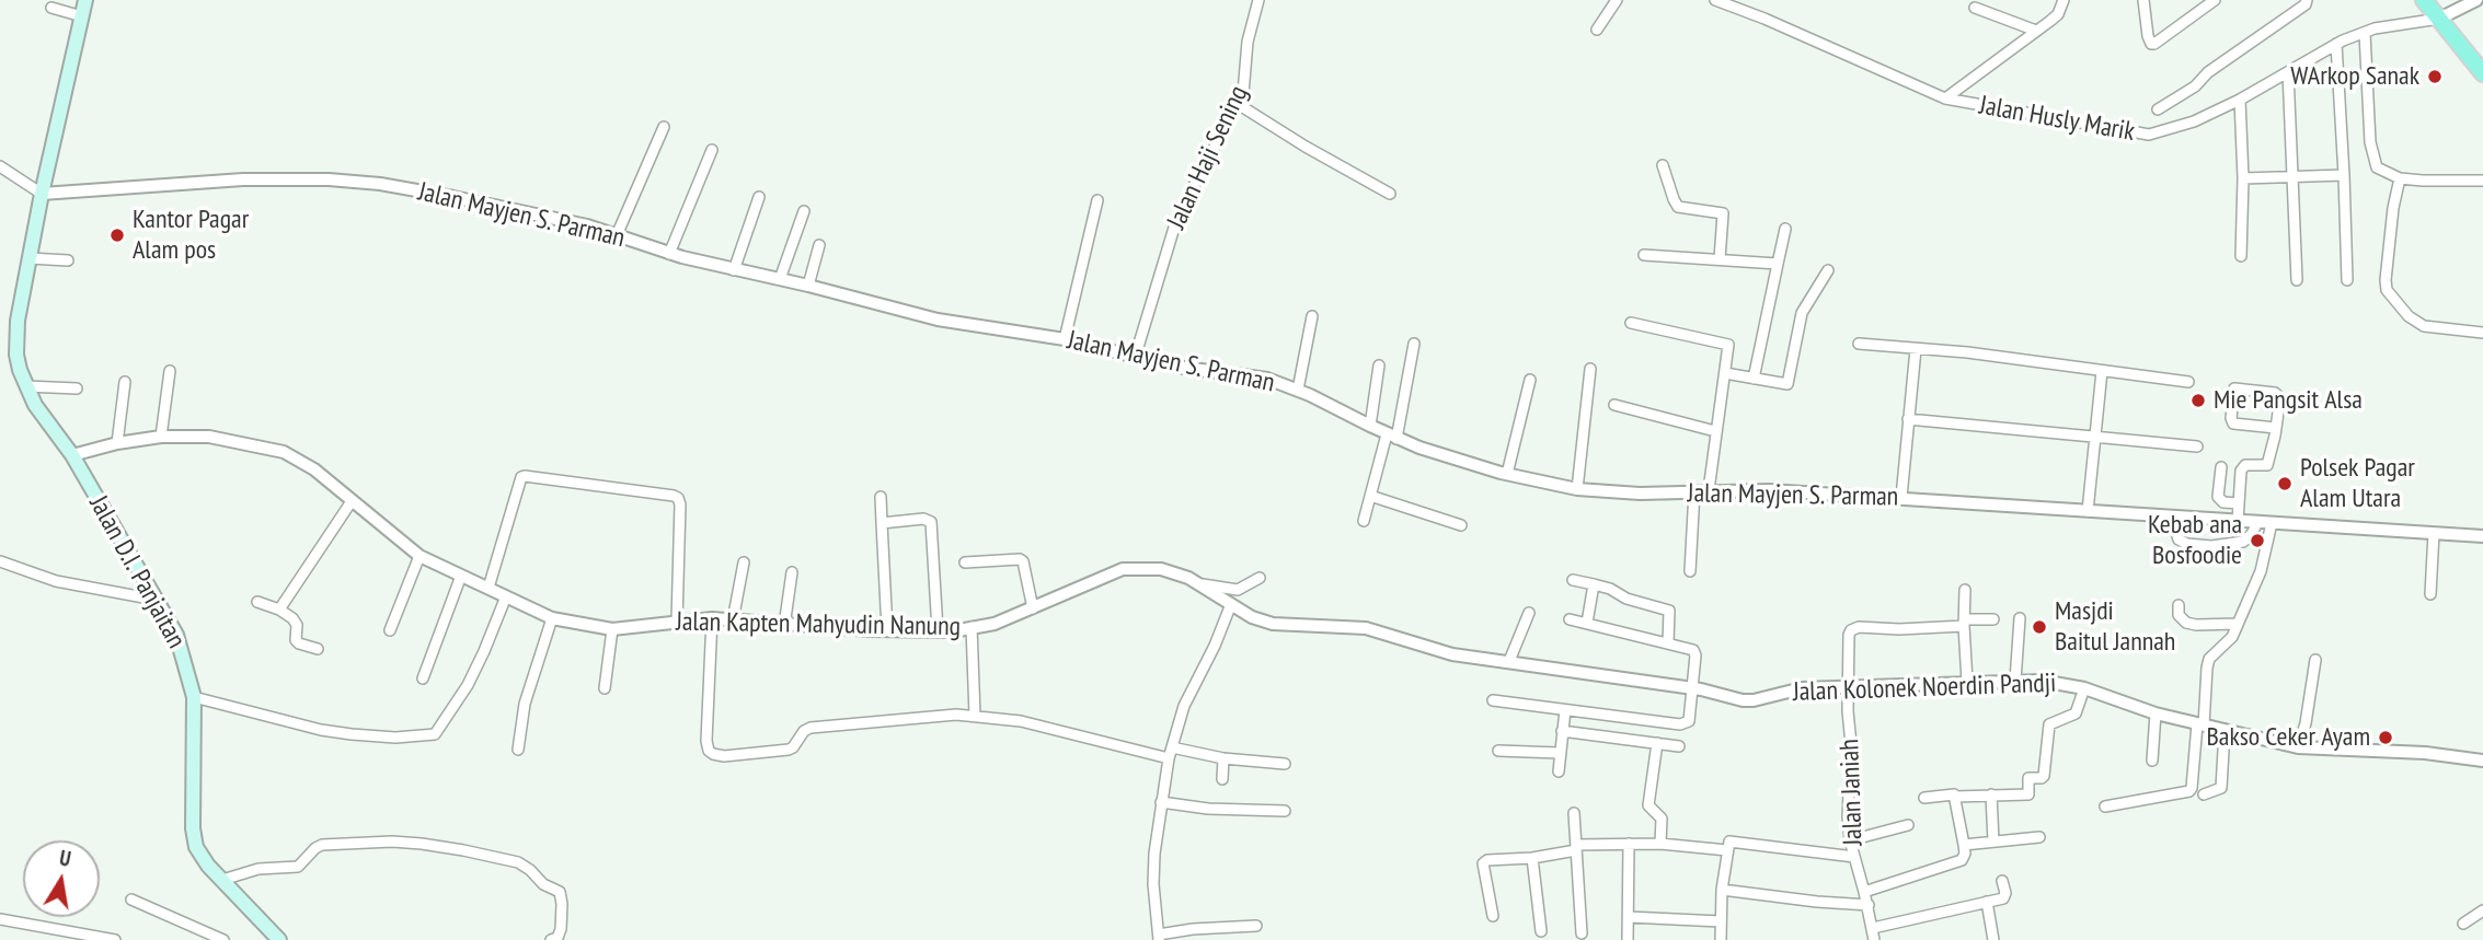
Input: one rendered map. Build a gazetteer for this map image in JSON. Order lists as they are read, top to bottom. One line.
{"streets":{"main road":["Jalan D.I. Panjaitan"],"street":["Jalan Husly Marik","Jalan Haji Sening","Jalan Mayjen S. Parman","Jalan Kapten Mahyudin Nanung","Jalan Kolonek Noerdin Pandji","Jalan Janiah"]},"crossings":[["Jalan Haji Sening","Jalan Mayjen S. Parman"],["Jalan Mayjen S. Parman","Jalan D.I. Panjaitan"],["Jalan D.I. Panjaitan","Jalan Kapten Mahyudin Nanung"],["Jalan Kapten Mahyudin Nanung","Jalan Kolonek Noerdin Pandji"],["Jalan Kolonek Noerdin Pandji","Jalan Janiah"]],"places":["WArkop Sanak","Kantor Pagar Alam pos","Mie Pangsit Alsa","Polsek Pagar Alam Utara","Kebab ana Bosfoodie","Masjdi Baitul Jannah","Bakso Ceker Ayam"],"north":"top"}
